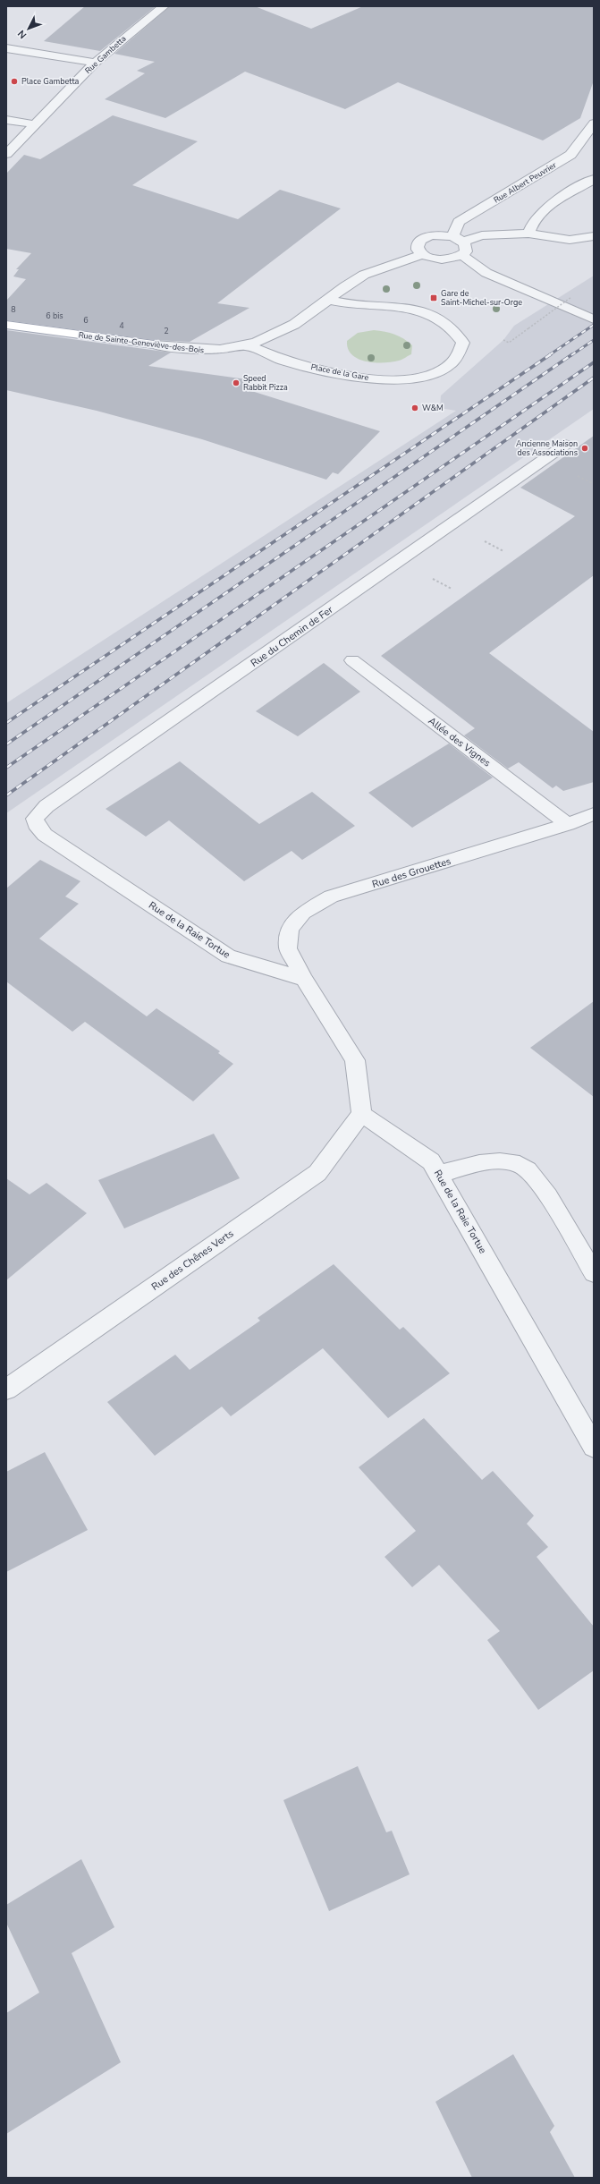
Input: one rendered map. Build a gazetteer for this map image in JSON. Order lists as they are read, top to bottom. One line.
{"streets":{"main road":["Rue de Sainte-Geneviève-des-Bois"],"street":["Rue Gambetta","Rue Albert Peuvrier","Place de la Gare","Rue du Chemin de Fer","Allée des Vignes","Rue des Grouettes","Rue de la Raie Tortue","Rue des Chênes Verts"]},"crossings":[["Rue de Sainte-Geneviève-des-Bois","Place de la Gare"],["Rue du Chemin de Fer","Rue de la Raie Tortue"],["Allée des Vignes","Rue des Grouettes"],["Rue des Grouettes","Rue de la Raie Tortue"],["Rue de la Raie Tortue","Rue des Chênes Verts"]],"places":{"other":["Place Gambetta","Speed Rabbit Pizza","W&M","Ancienne Maison des Associations"],"transit":["Gare de Saint-Michel-sur-Orge"]},"house_numbers":["8","6 bis","6","4","2"],"north":"bottom left"}
